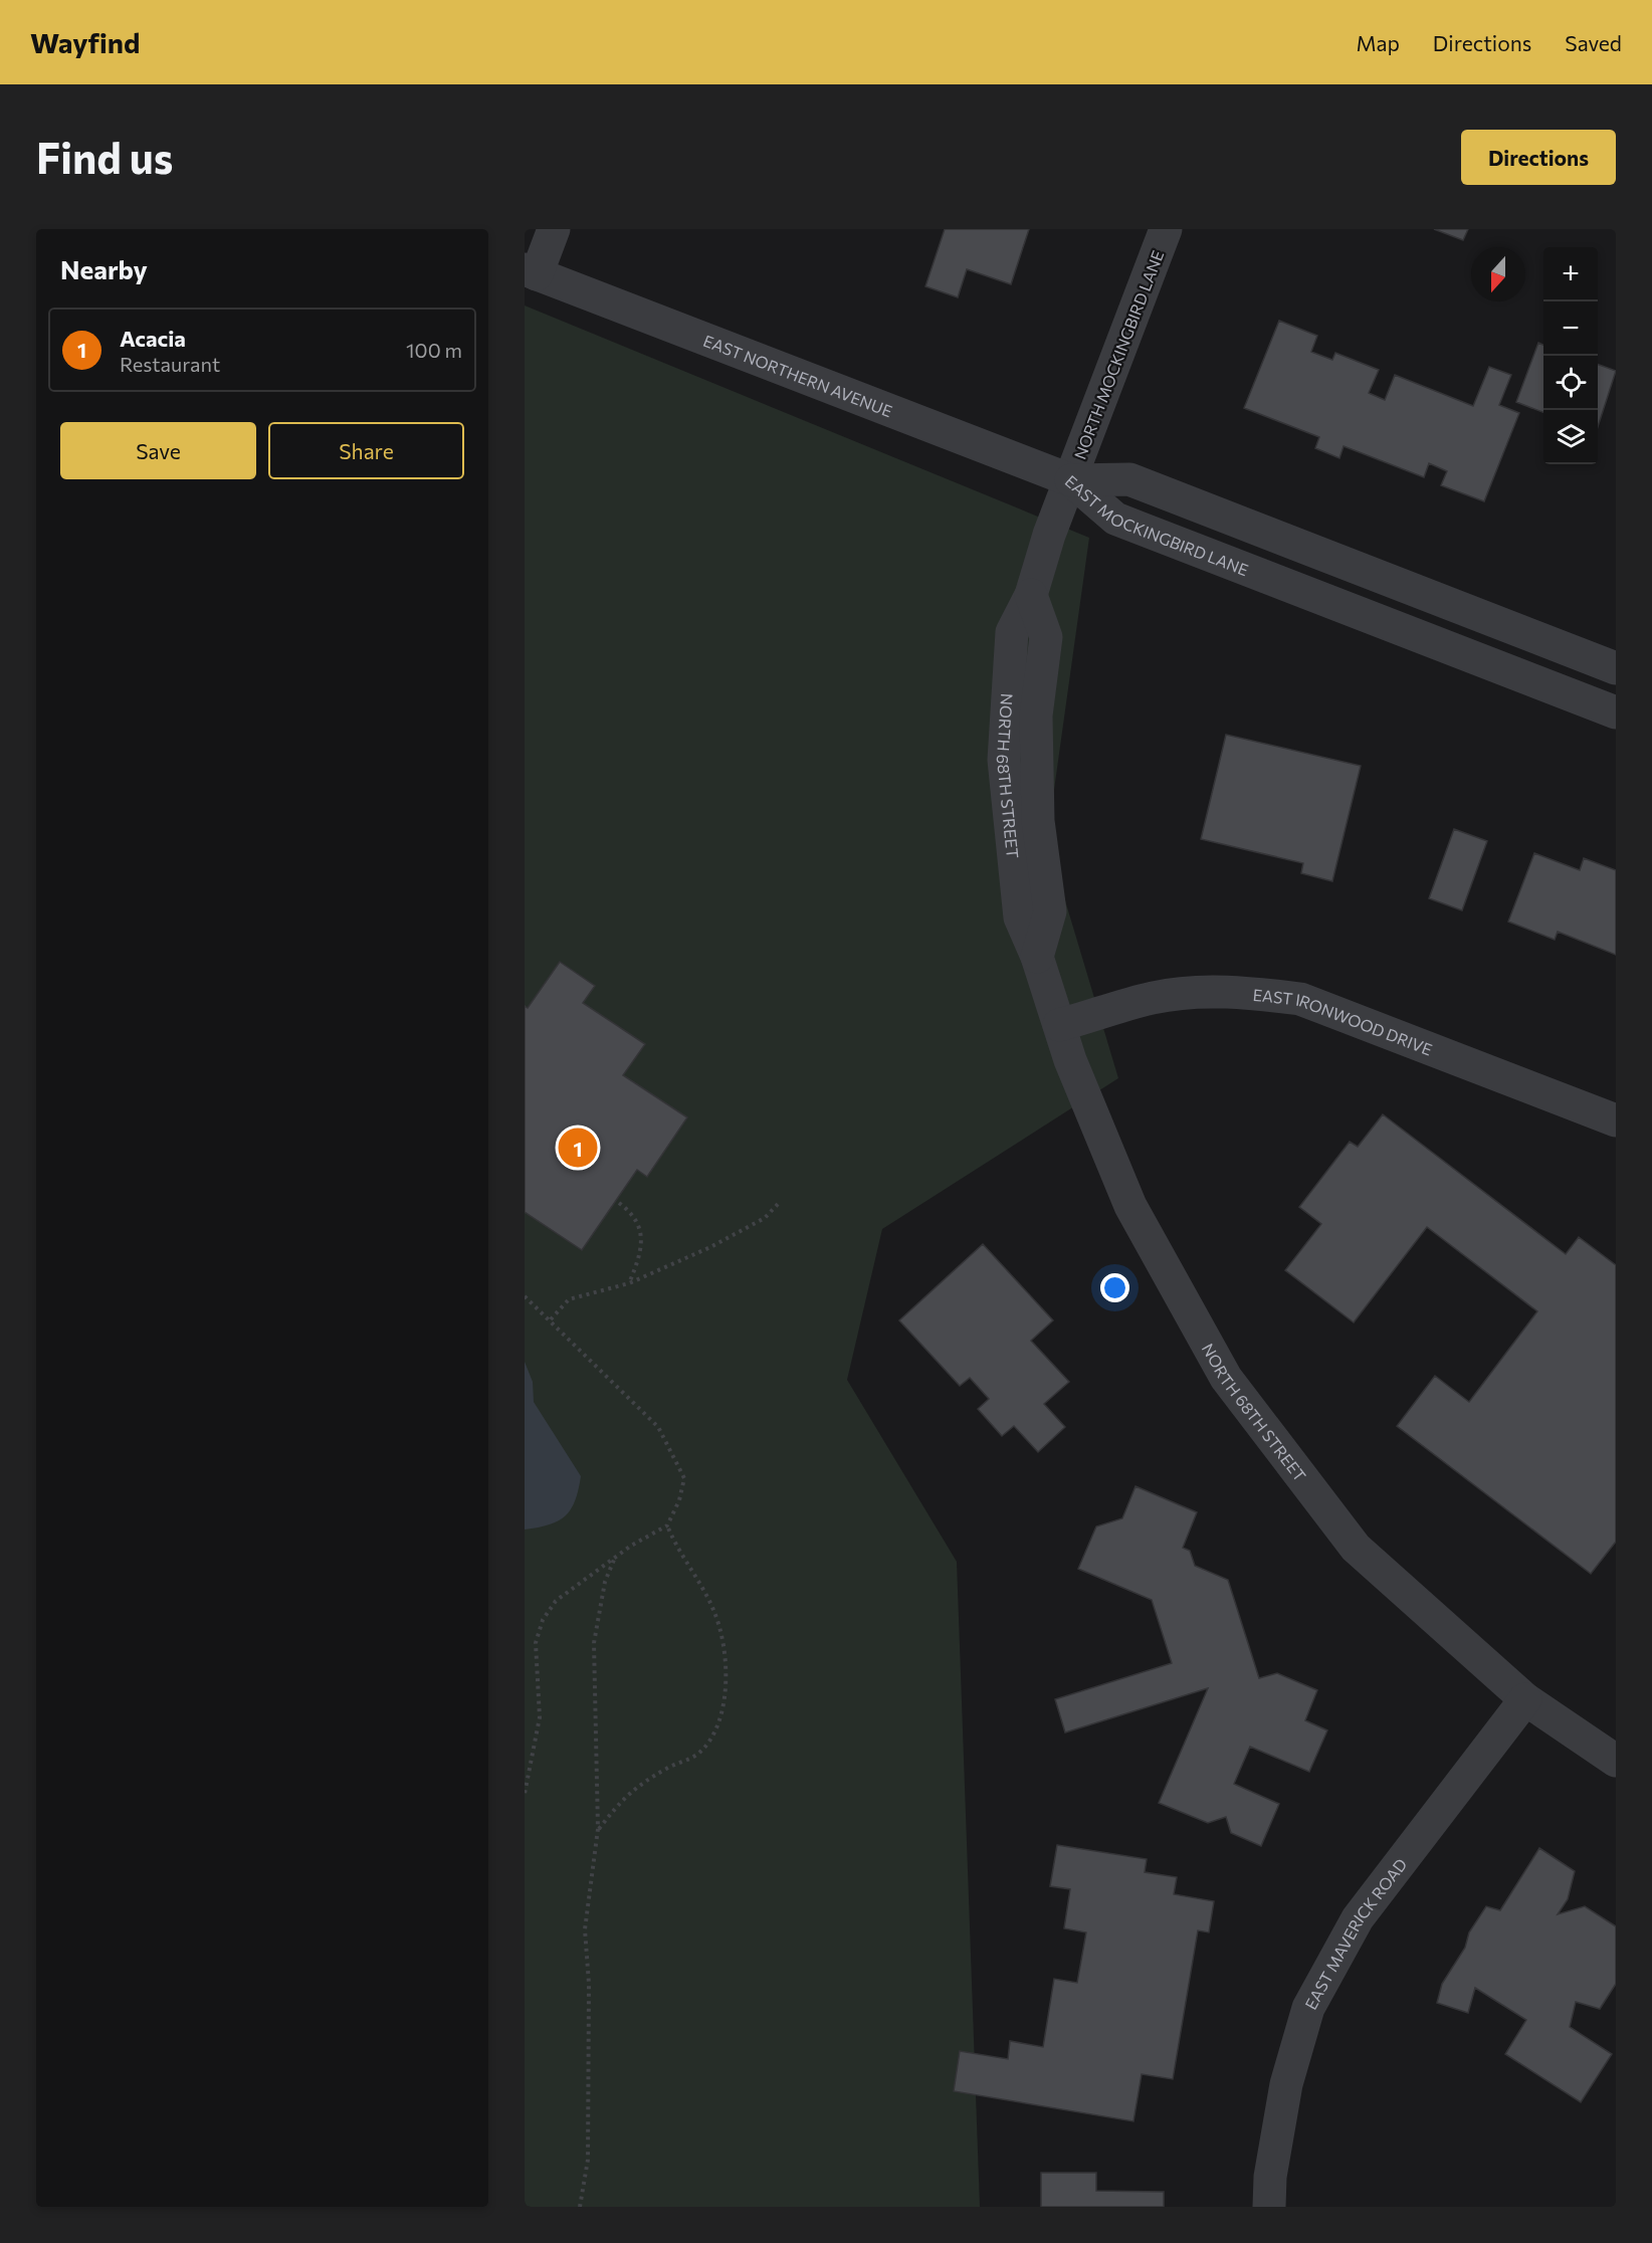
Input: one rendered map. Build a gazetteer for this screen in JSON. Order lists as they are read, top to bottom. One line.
{"streets":{"street":["NORTH MOCKINGBIRD LANE","EAST NORTHERN AVENUE","EAST MOCKINGBIRD LANE","NORTH 68TH STREET","EAST IRONWOOD DRIVE","EAST MAVERICK ROAD"]},"crossings":[["NORTH MOCKINGBIRD LANE","EAST NORTHERN AVENUE"],["NORTH MOCKINGBIRD LANE","EAST MOCKINGBIRD LANE"],["NORTH MOCKINGBIRD LANE","NORTH 68TH STREET"],["EAST NORTHERN AVENUE","EAST MOCKINGBIRD LANE"],["EAST NORTHERN AVENUE","NORTH 68TH STREET"],["EAST MOCKINGBIRD LANE","NORTH 68TH STREET"],["NORTH 68TH STREET","EAST IRONWOOD DRIVE"],["NORTH 68TH STREET","EAST MAVERICK ROAD"]],"north":"bottom","page":{"header":"Wayfind","nav":["Map","Directions","Saved"],"buttons":["Directions",["Save","Share"]],"title":"Find us","heading":"Nearby","map_buttons":["+","−"],"list":[{"mark":"1","name":"Acacia","note":"Restaurant","value":"100 m"}],"pins":"1"}}
